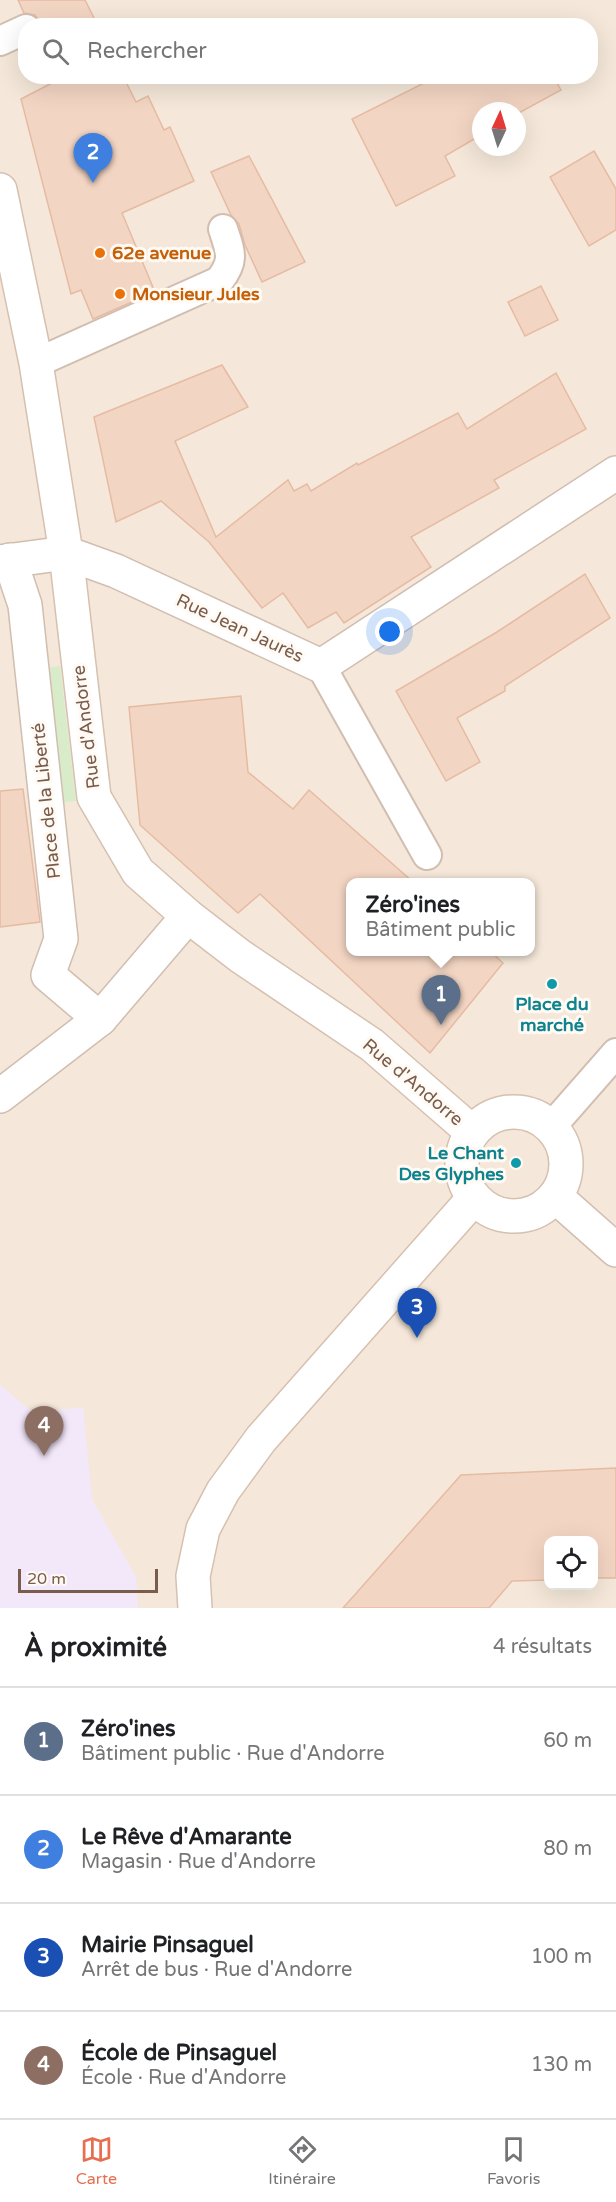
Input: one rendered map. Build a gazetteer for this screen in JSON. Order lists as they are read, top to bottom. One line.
{"streets":{"main road":["Rue Jean Jaurès","Rue d'Andorre","Place de la Liberté"]},"crossings":[["Rue Jean Jaurès","Rue d'Andorre"]],"places":["62e avenue","Monsieur Jules","Place du marché","Le Chant Des Glyphes"],"scale_bar":"20 m","north":"top","page":{"search":"Rechercher","pins":["2","1","3","4"],"popup":["Zéro'ines","Bâtiment public"],"scale":"20 m","heading":["À proximité","4 résultats"],"list":[{"mark":"1","name":"Zéro'ines","note":"Bâtiment public · Rue d'Andorre","value":"60 m"},{"mark":"2","name":"Le Rêve d'Amarante","note":"Magasin · Rue d'Andorre","value":"80 m"},{"mark":"3","name":"Mairie Pinsaguel","note":"Arrêt de bus · Rue d'Andorre","value":"100 m"},{"mark":"4","name":"École de Pinsaguel","note":"École · Rue d'Andorre","value":"130 m"}],"nav":["Carte","Itinéraire","Favoris"]}}
